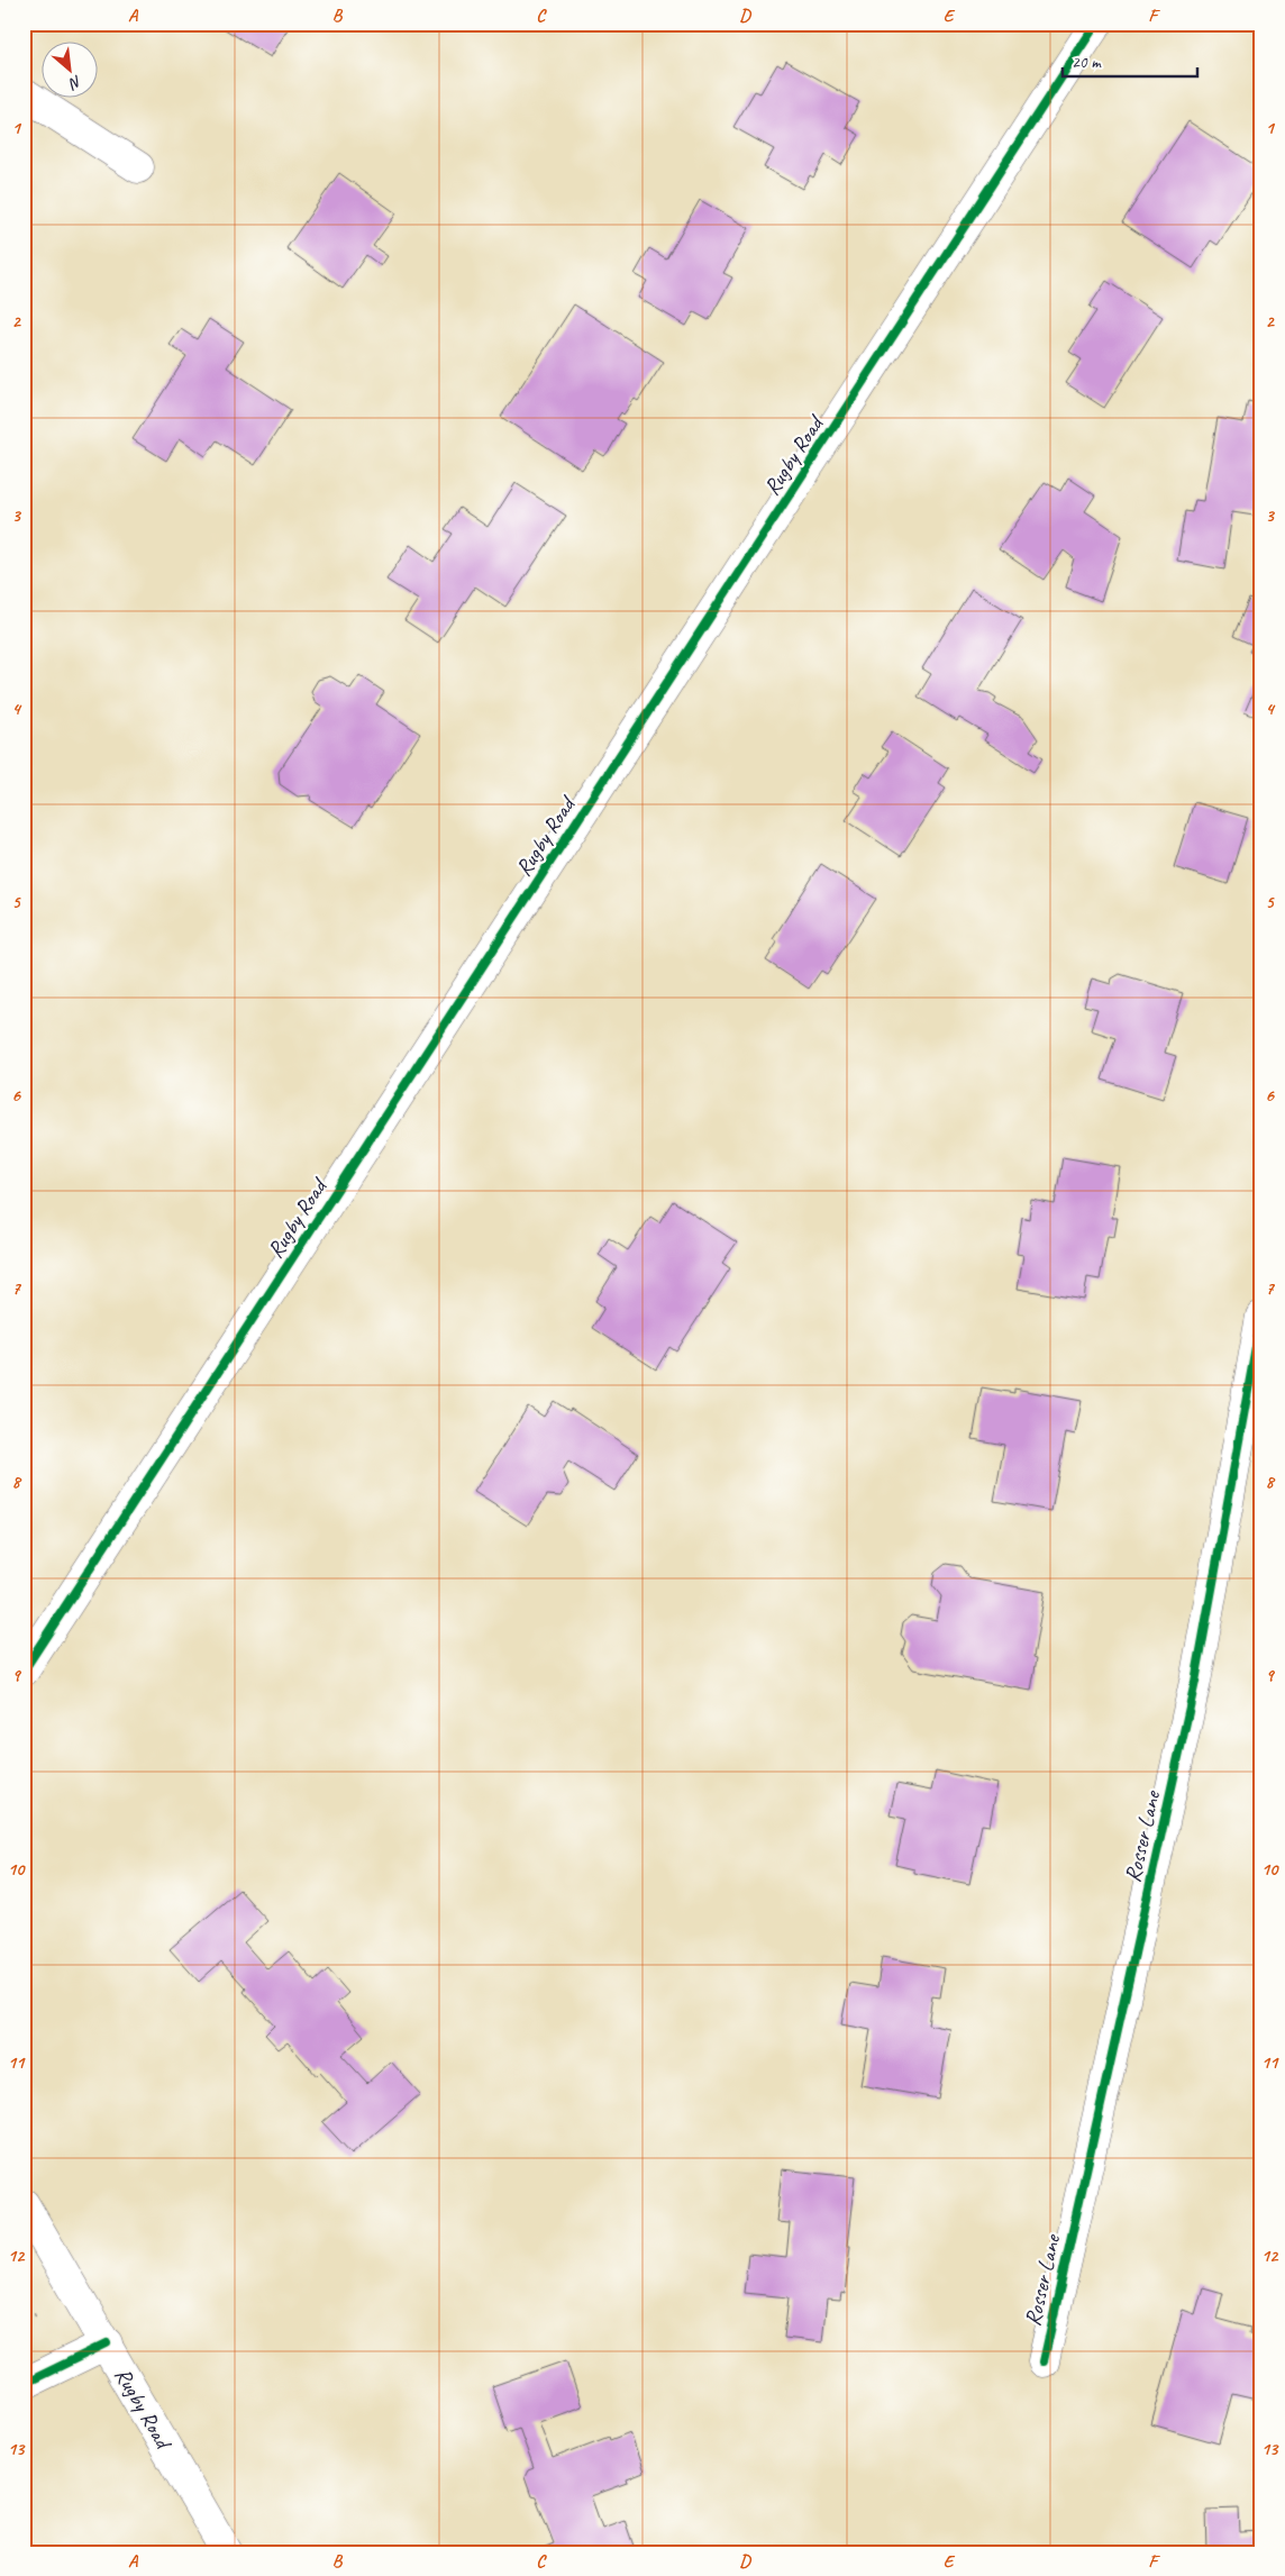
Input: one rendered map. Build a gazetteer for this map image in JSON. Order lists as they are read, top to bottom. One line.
{"streets":{"street":["Rugby Road","Rosser Lane"]},"scale_bar":"20 m","north":"bottom right","grid":{"columns":["A","B","C","D","E","F"],"rows":["1","2","3","4","5","6","7","8","9","10","11","12","13"]}}
